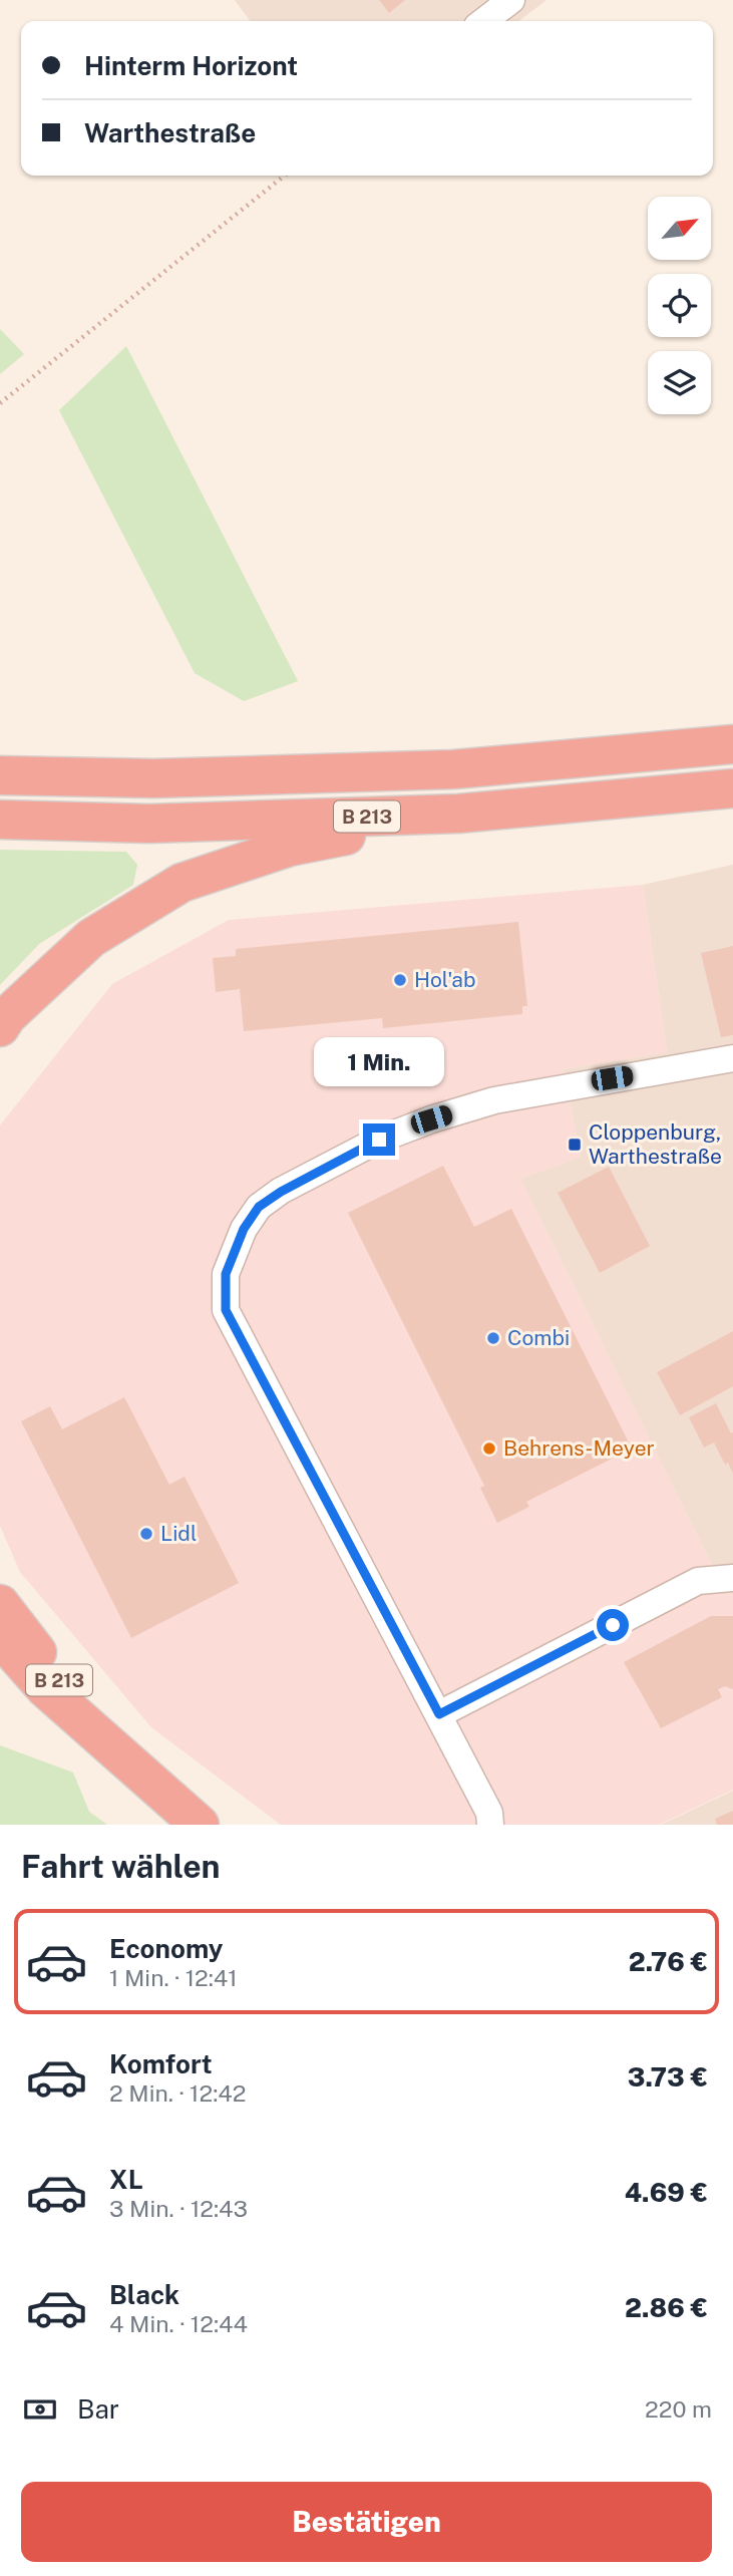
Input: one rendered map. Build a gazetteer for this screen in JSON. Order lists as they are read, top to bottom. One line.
{"streets":{"highway":["B 213"]},"places":{"other":["Hol'ab","Combi","Behrens-Meyer","Lidl"],"transit":["Cloppenburg, Warthestraße"]},"north":"top right","page":{"banner":["Hinterm Horizont","Warthestraße"],"bubble":"1 Min.","heading":"Fahrt wählen","list":[{"name":"Economy","note":"1 Min. · 12:41","value":"2.76 €"},{"name":"Komfort","note":"2 Min. · 12:42","value":"3.73 €"},{"name":"XL","note":"3 Min. · 12:43","value":"4.69 €"},{"name":"Black","note":"4 Min. · 12:44","value":"2.86 €"}],"pay":["Bar","220 m"],"buttons":"Bestätigen"}}
